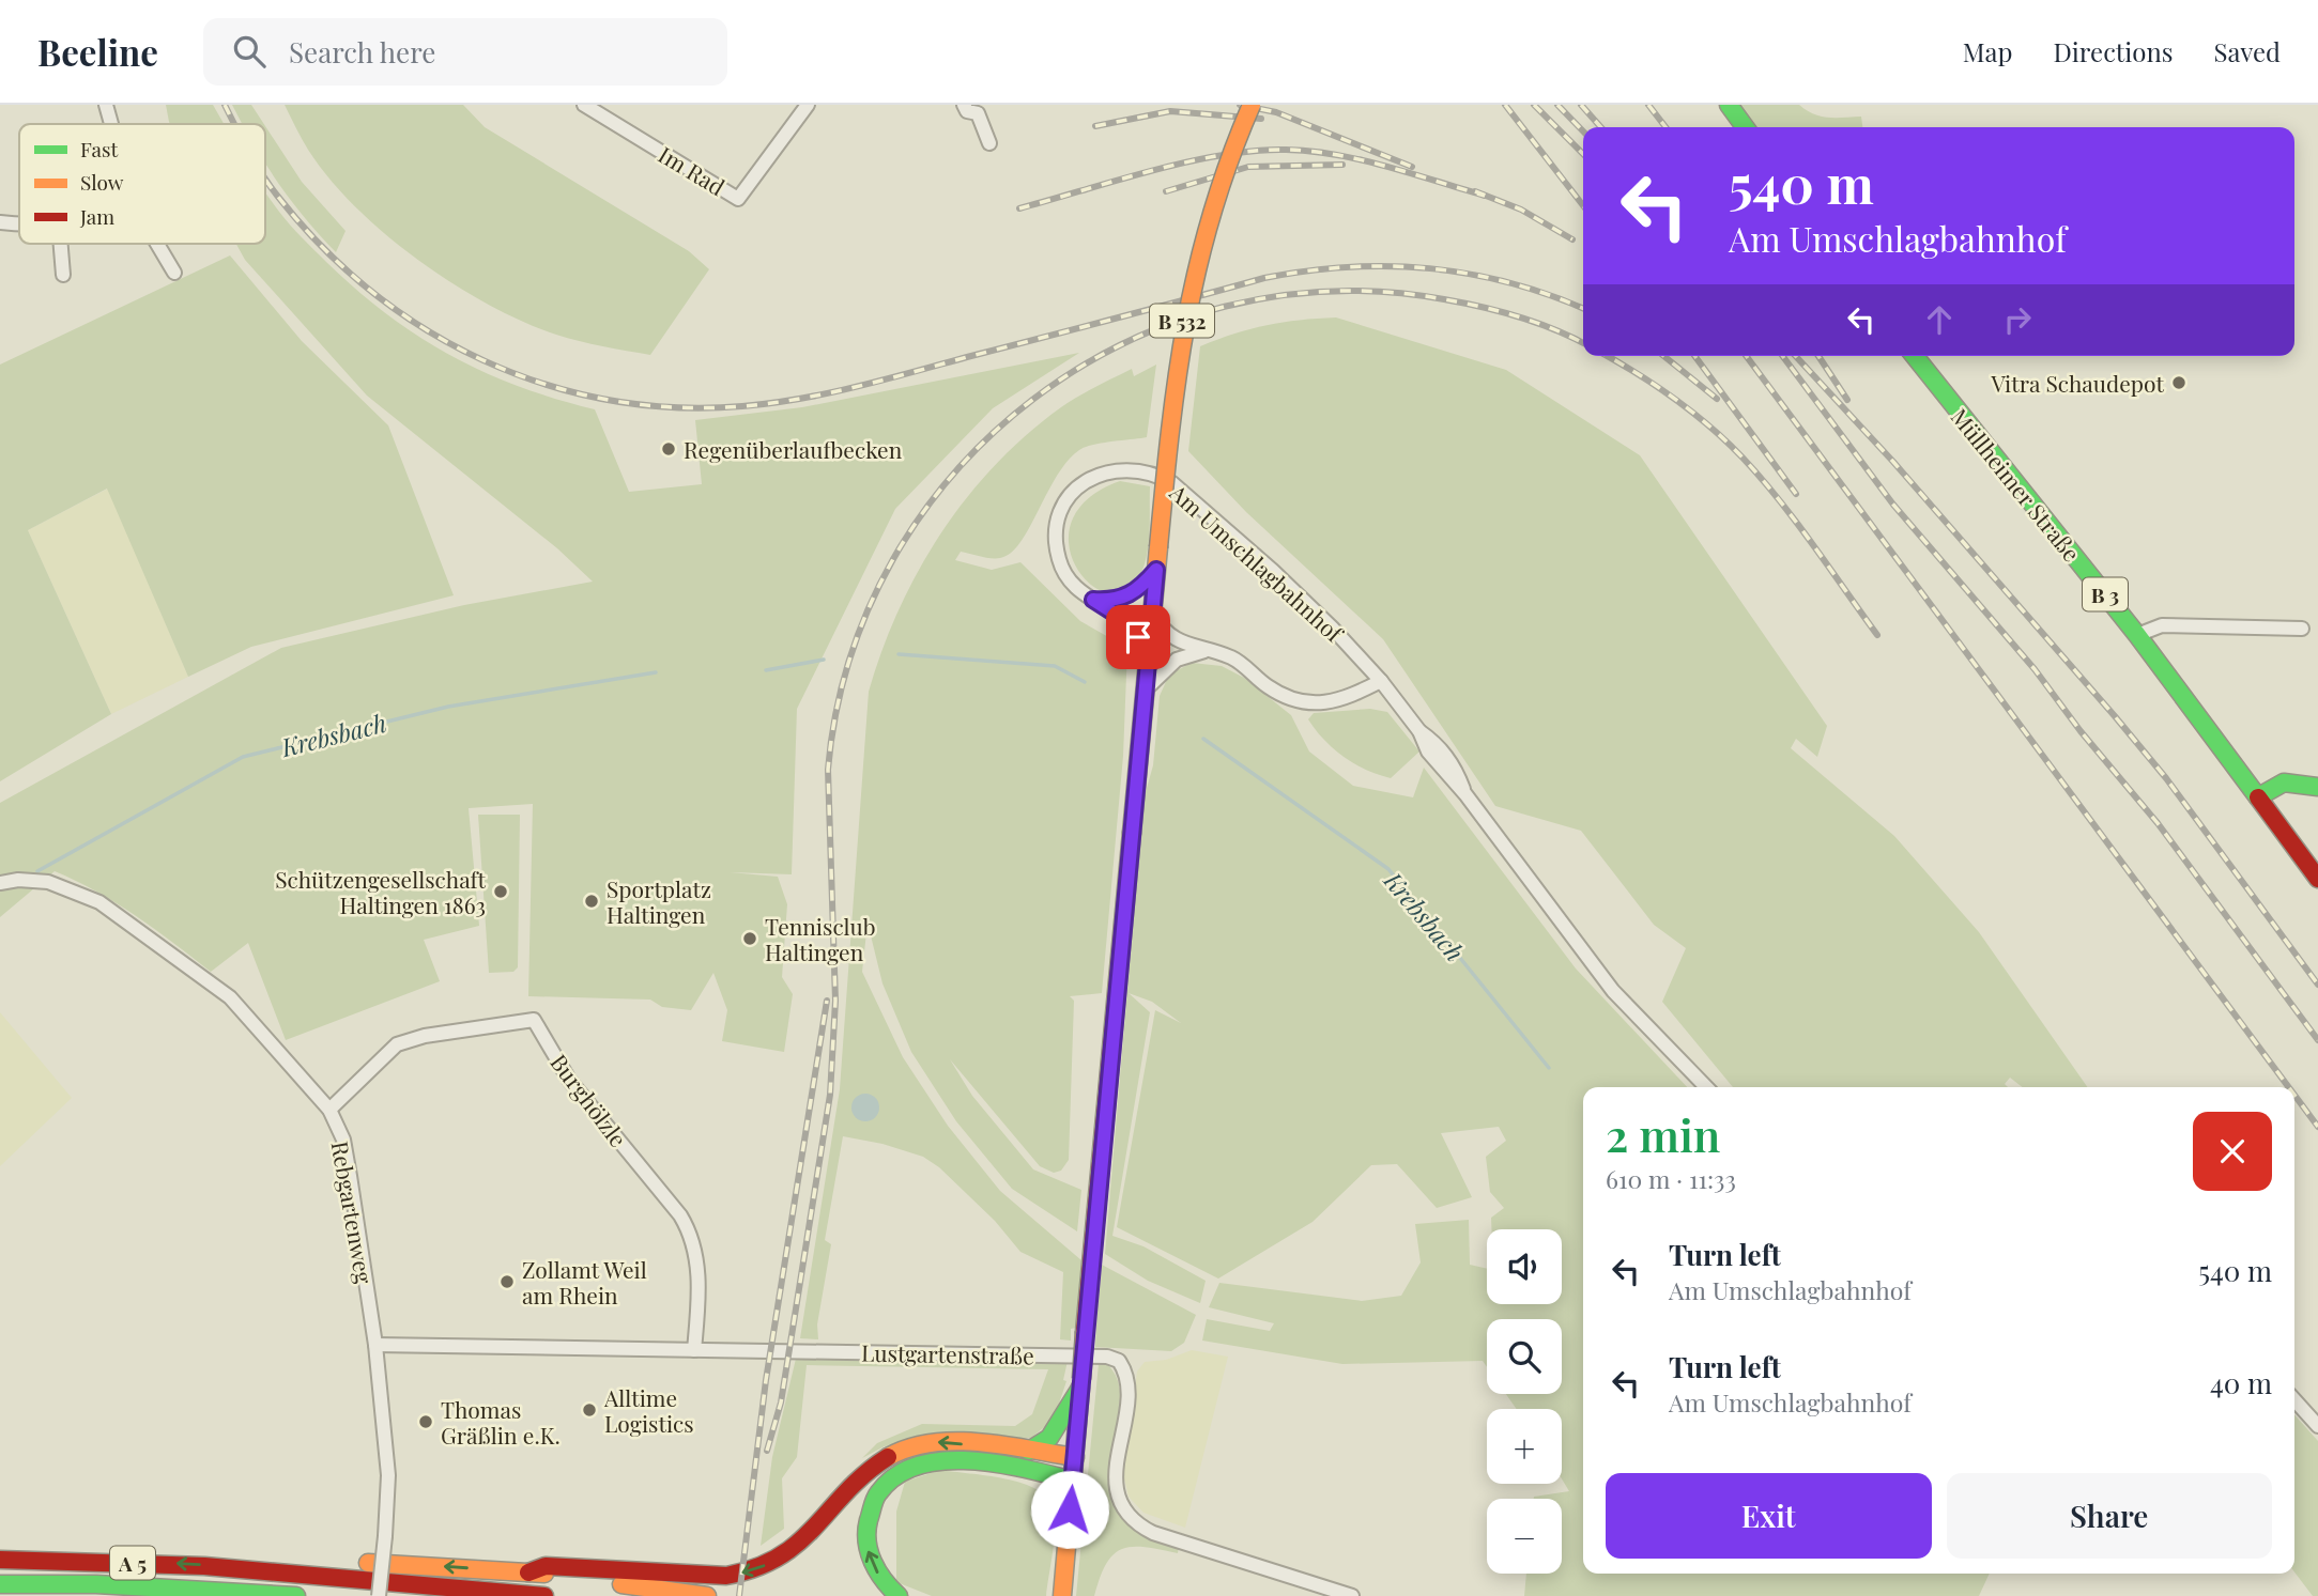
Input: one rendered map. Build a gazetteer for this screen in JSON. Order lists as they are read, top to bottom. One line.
{"streets":{"main road":["B 532","Müllheimer Straße","B 3","A 5"],"street":["Im Rad","Am Umschlagbahnhof","Burghölzle","Rebgartenweg","Lustgartenstraße"]},"crossings":[["B 532","Am Umschlagbahnhof"],["Müllheimer Straße","B 3"],["Burghölzle","Rebgartenweg"],["Burghölzle","Lustgartenstraße"],["Rebgartenweg","Lustgartenstraße"]],"water":["Krebsbach"],"places":["Vitra Schaudepot","Regenüberlaufbecken","Schützengesellschaft Haltingen 1863","Sportplatz Haltingen","Tennisclub Haltingen","Zollamt Weil am Rhein","Alltime Logistics","Thomas Gräßlin e.K."],"legend":["Fast","Slow","Jam"],"page":{"header":"Beeline","search":"Search here","nav":["Map","Directions","Saved"],"turn":["540 m","Am Umschlagbahnhof"],"heading":["2 min","610 m · 11:33"],"list":[{"name":"Turn left","note":"Am Umschlagbahnhof","value":"540 m"},{"name":"Turn left","note":"Am Umschlagbahnhof","value":"40 m"}],"map_buttons":["+","−"],"buttons":["Exit","Share"]}}
